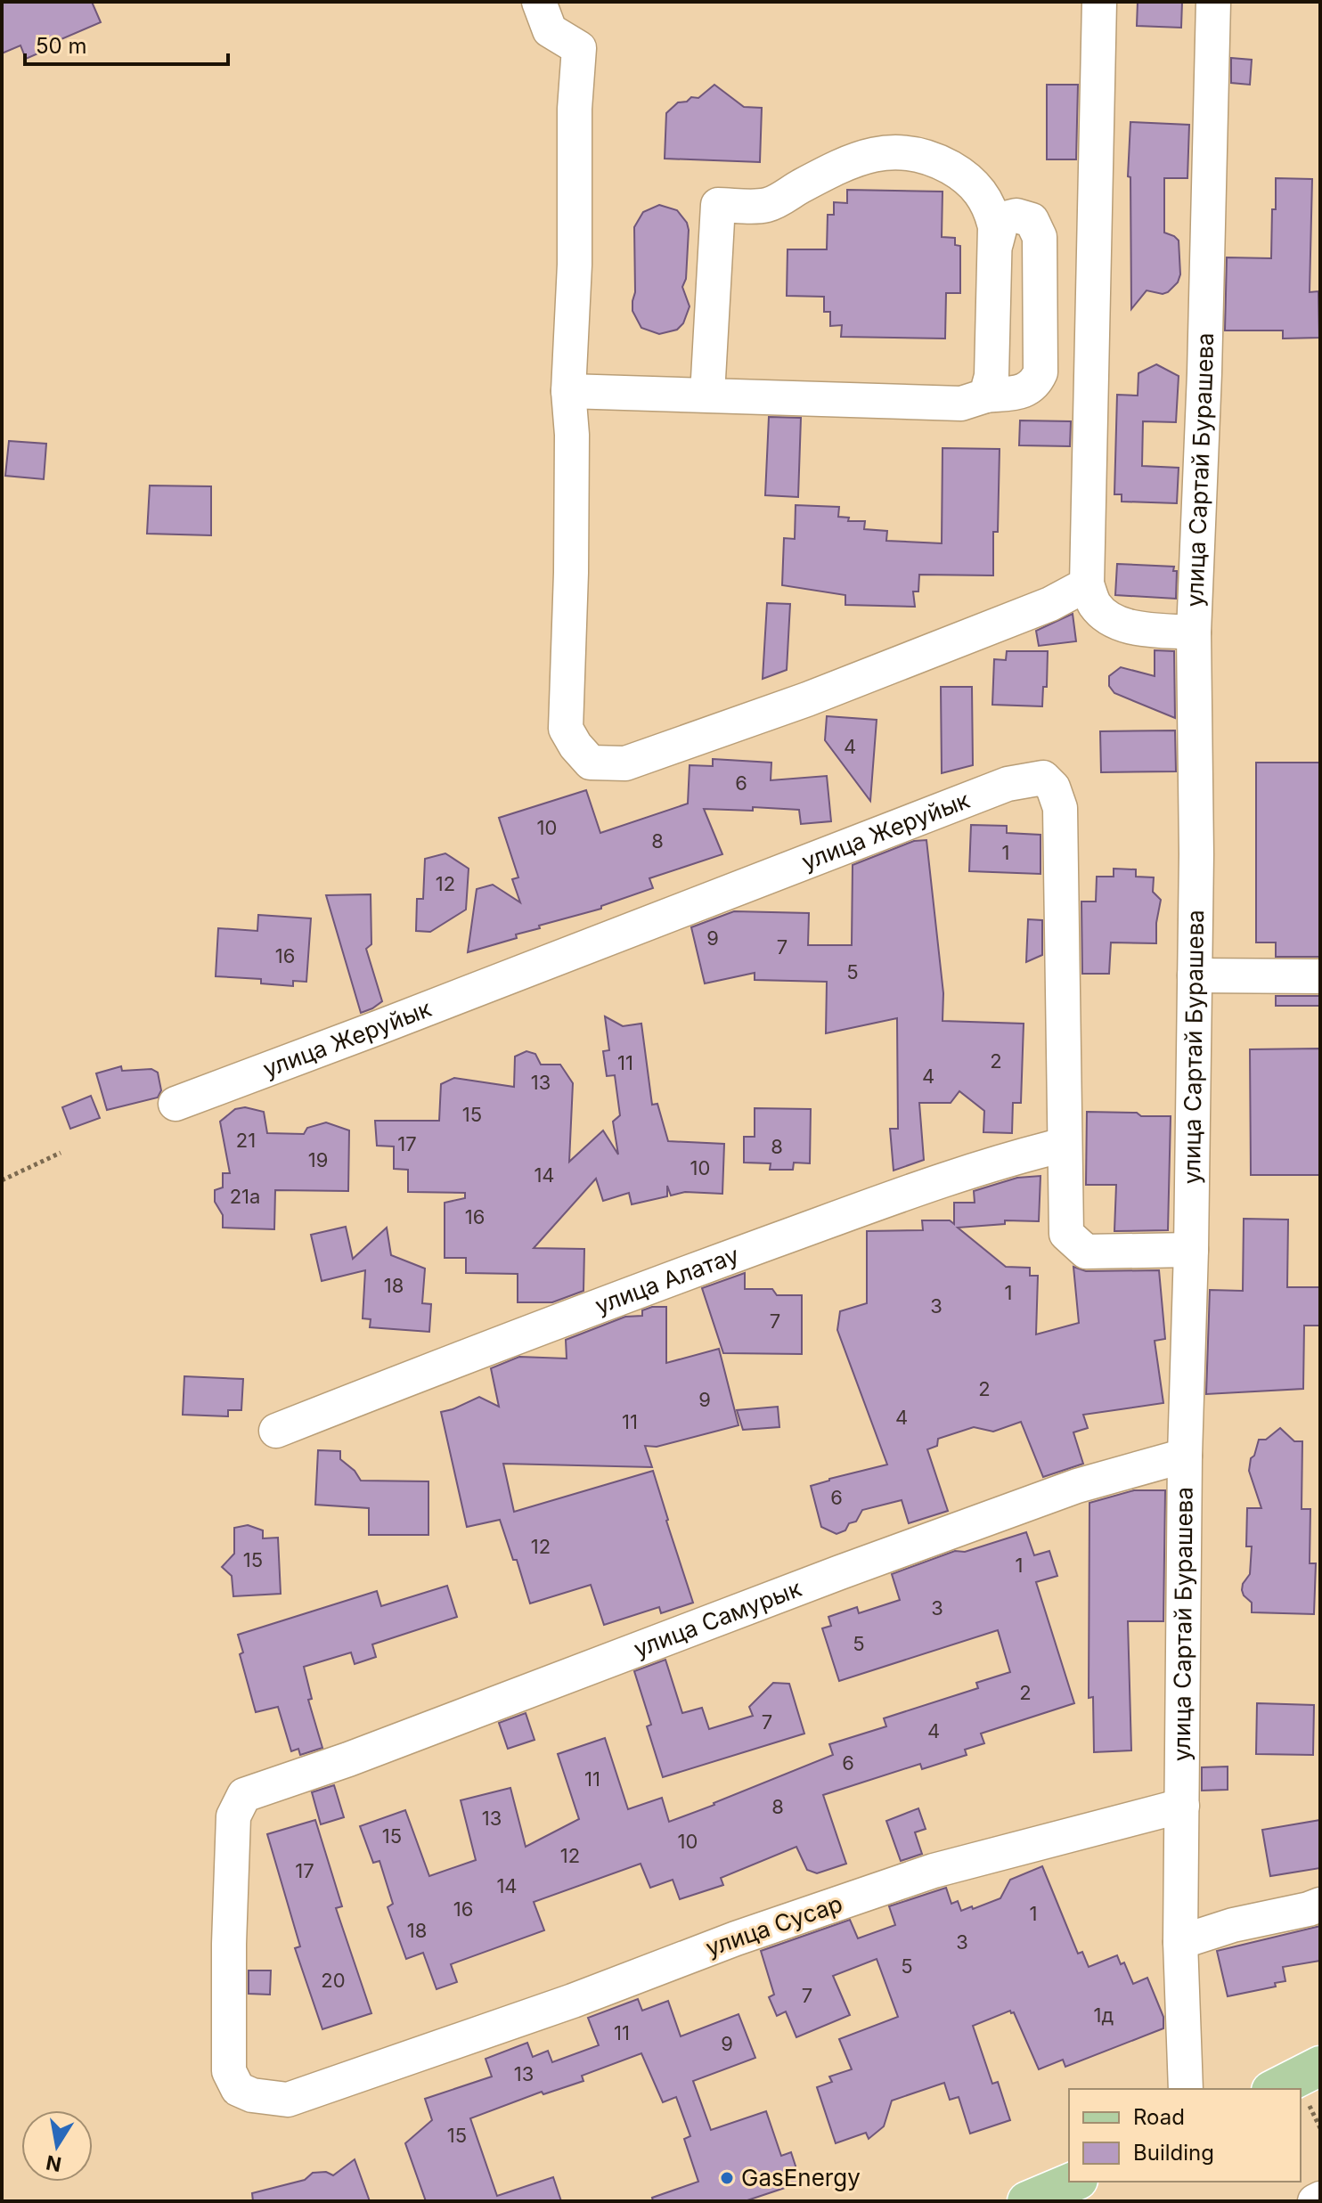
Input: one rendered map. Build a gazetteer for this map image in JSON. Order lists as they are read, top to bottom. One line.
{"streets":{"street":["улица Сартай Бурашева","улица Жеруйык","улица Алатау","улица Самурык","улица Сусар"]},"crossings":[["улица Сартай Бурашева","улица Жеруйык"],["улица Сартай Бурашева","улица Самурык"],["улица Сартай Бурашева","улица Сусар"],["улица Жеруйык","улица Алатау"],["улица Самурык","улица Сусар"]],"places":["GasEnergy"],"house_numbers":["4","6","10","8","1","12","9","7","16","5","2","11","4","13","15","21","17","8","19","10","14","21а","16","18","1","3","7","2","9","4","11","6","12","15","1","3","5","2","7","4","6","11","8","13","15","10","12","17","14","16","1","18","3","5","20","7","1д","11","9","13","15"],"legend":["Road","Building"],"scale_bar":"50 m","north":"bottom"}
